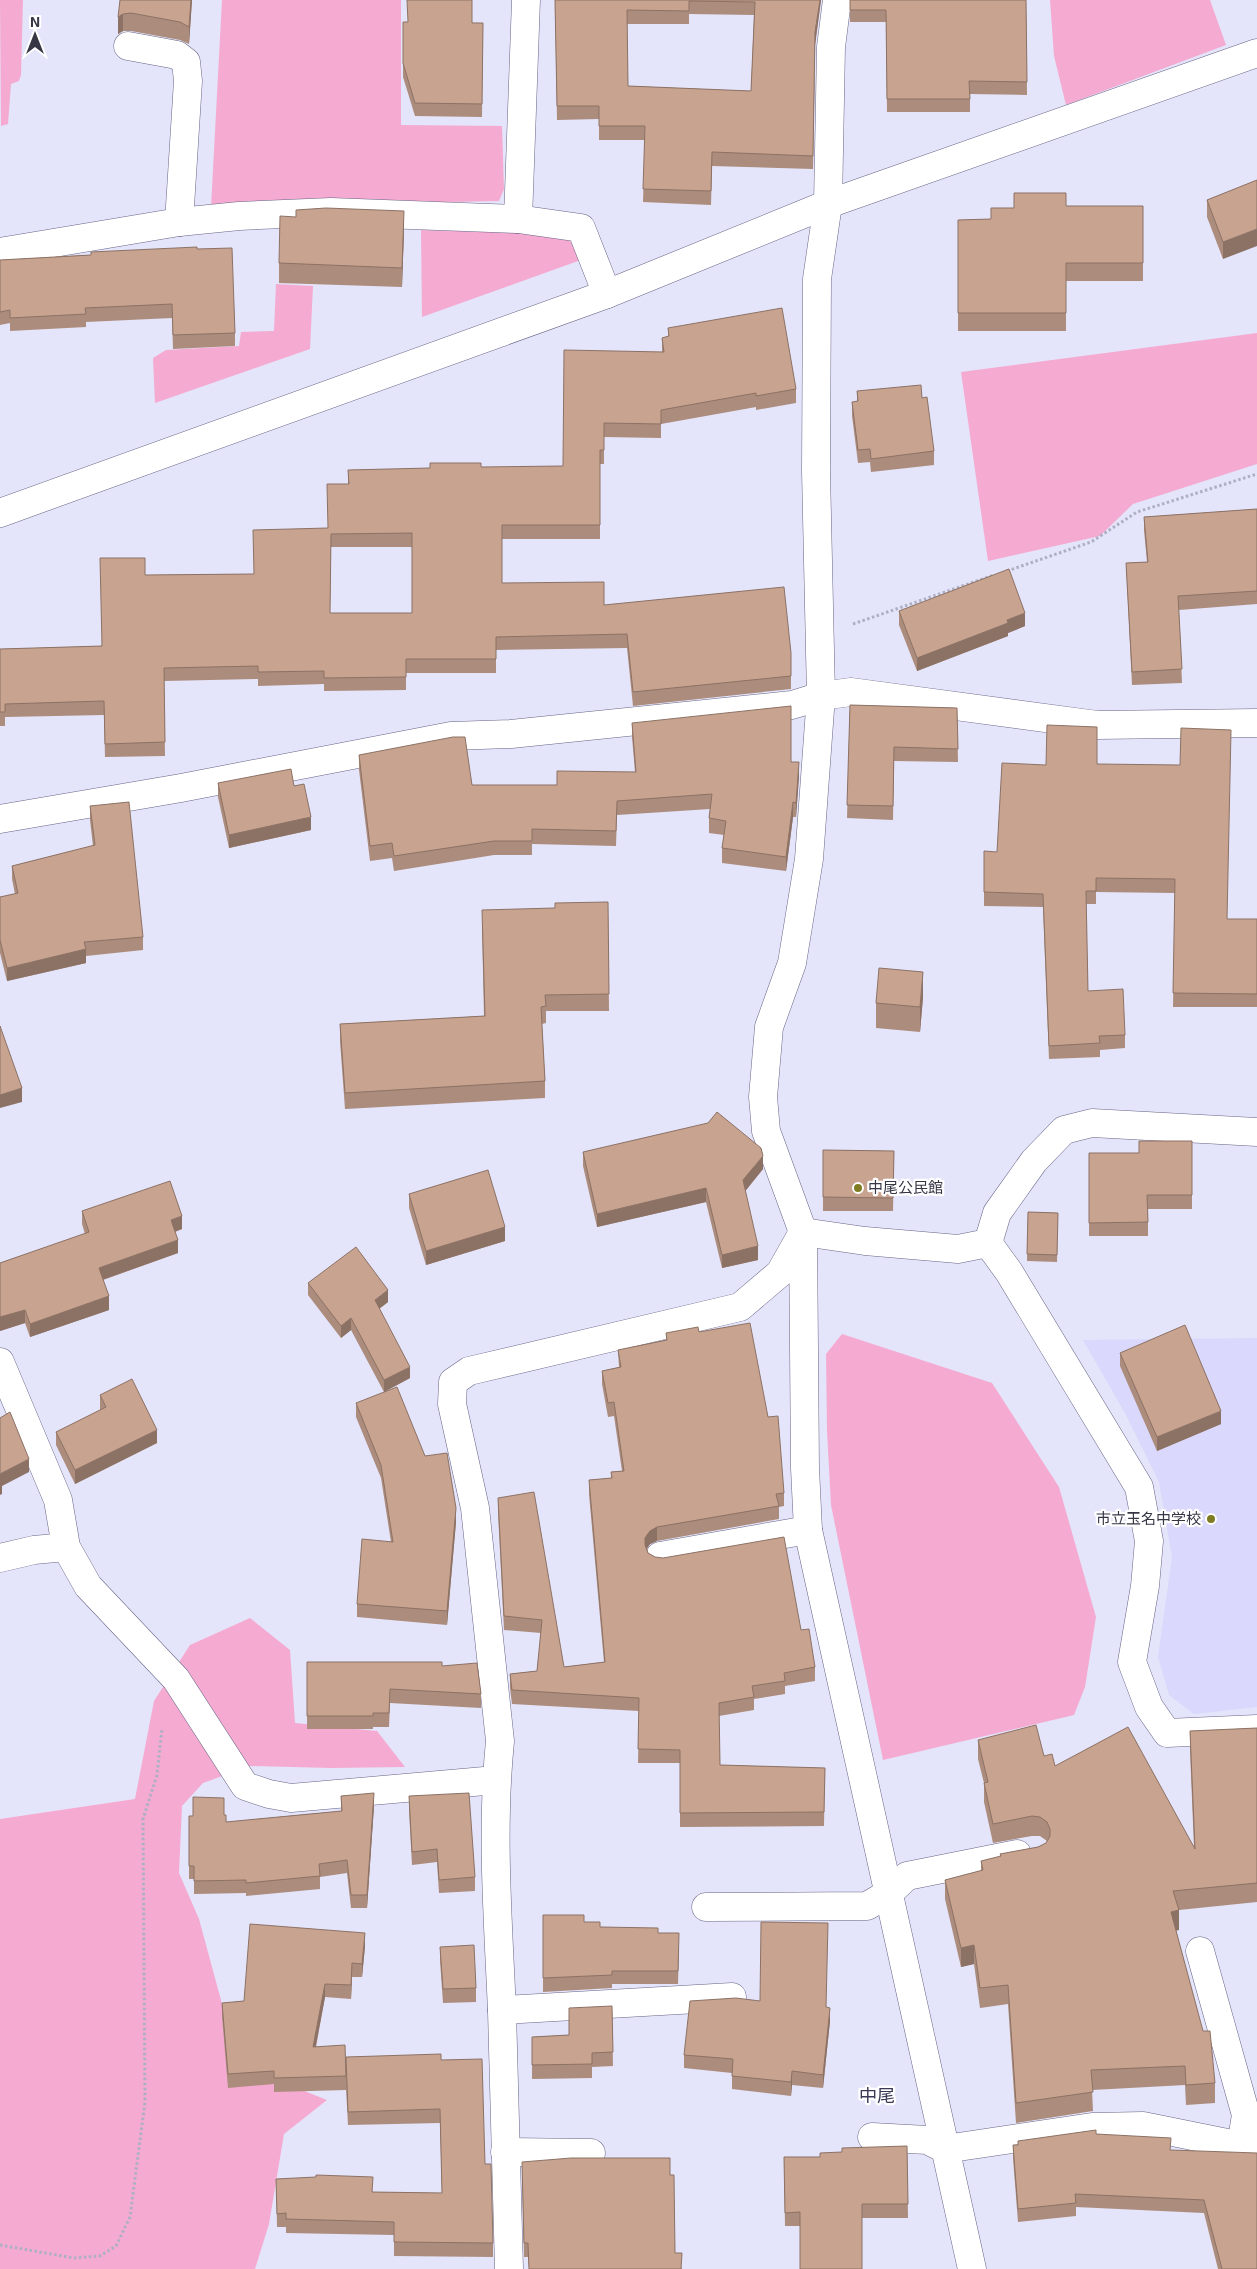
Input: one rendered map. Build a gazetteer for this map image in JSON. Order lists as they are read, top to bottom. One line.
{"districts":["中尾"],"places":["中尾公民館","市立玉名中学校"],"north":"top"}
